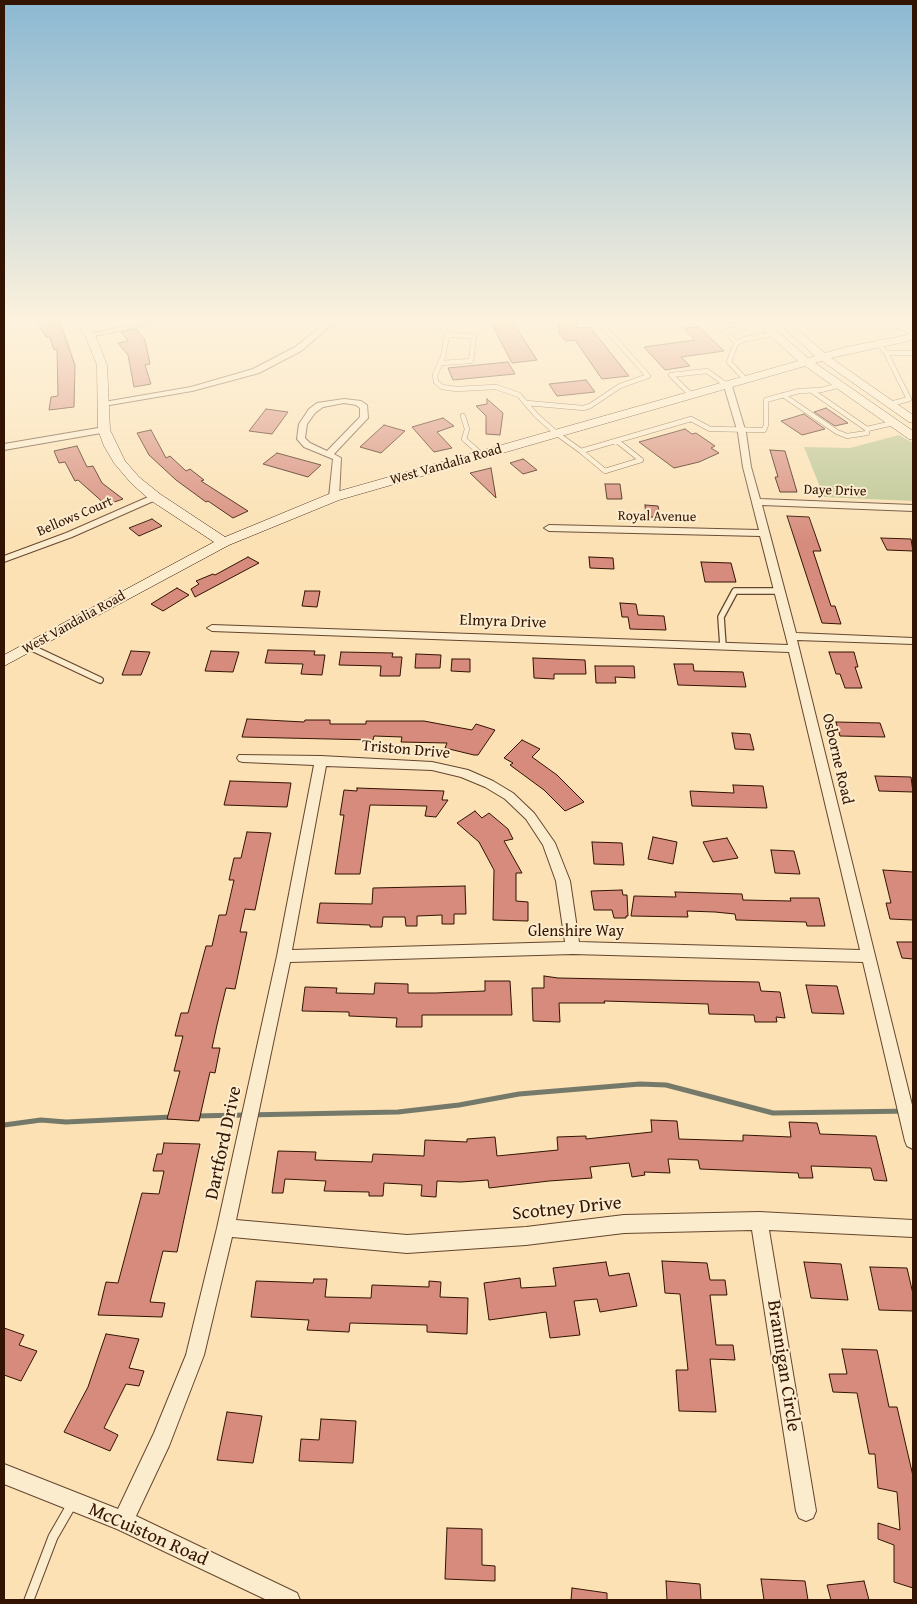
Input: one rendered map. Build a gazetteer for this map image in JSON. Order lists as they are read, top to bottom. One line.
{"streets":{"main road":["West Vandalia Road"],"street":["Daye Drive","Bellows Court","Royal Avenue","Elmyra Drive","Triston Drive","Osborne Road","Glenshire Way","Dartford Drive","Scotney Drive","Brannigan Circle","McCuiston Road"]},"crossings":[["Daye Drive","Osborne Road"],["Royal Avenue","Osborne Road"],["Elmyra Drive","Osborne Road"],["Triston Drive","Glenshire Way"],["Triston Drive","Dartford Drive"],["Osborne Road","Glenshire Way"],["Glenshire Way","Dartford Drive"],["Dartford Drive","Scotney Drive"],["Dartford Drive","McCuiston Road"],["Scotney Drive","Brannigan Circle"]]}
